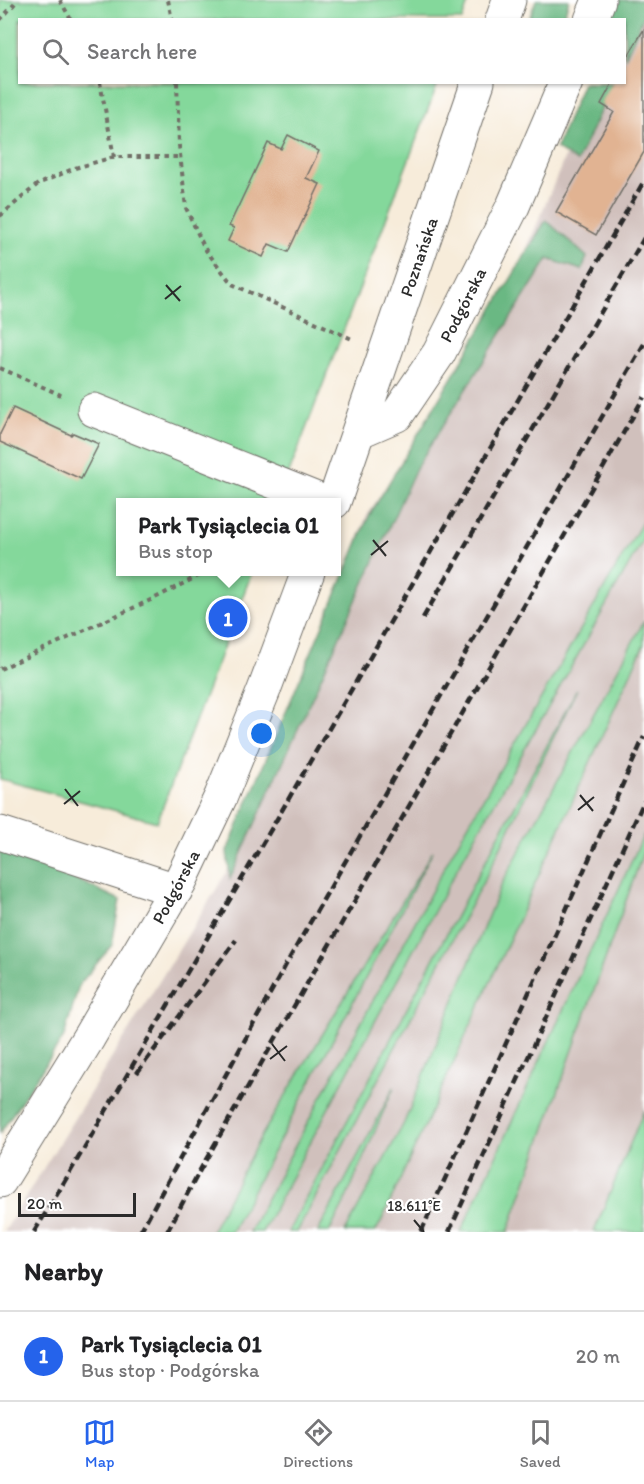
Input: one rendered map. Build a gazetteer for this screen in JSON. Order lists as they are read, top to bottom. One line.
{"streets":{"street":["Poznańska","Podgórska"]},"crossings":[["Poznańska","Podgórska"]],"scale_bar":"20 m","page":{"search":"Search here","popup":["Park Tysiąclecia 01","Bus stop"],"pins":"1","scale":"20 m","heading":"Nearby","list":[{"mark":"1","name":"Park Tysiąclecia 01","note":"Bus stop · Podgórska","value":"20 m"}],"nav":["Map","Directions","Saved"]},"coordinates":["18.611°E"]}
